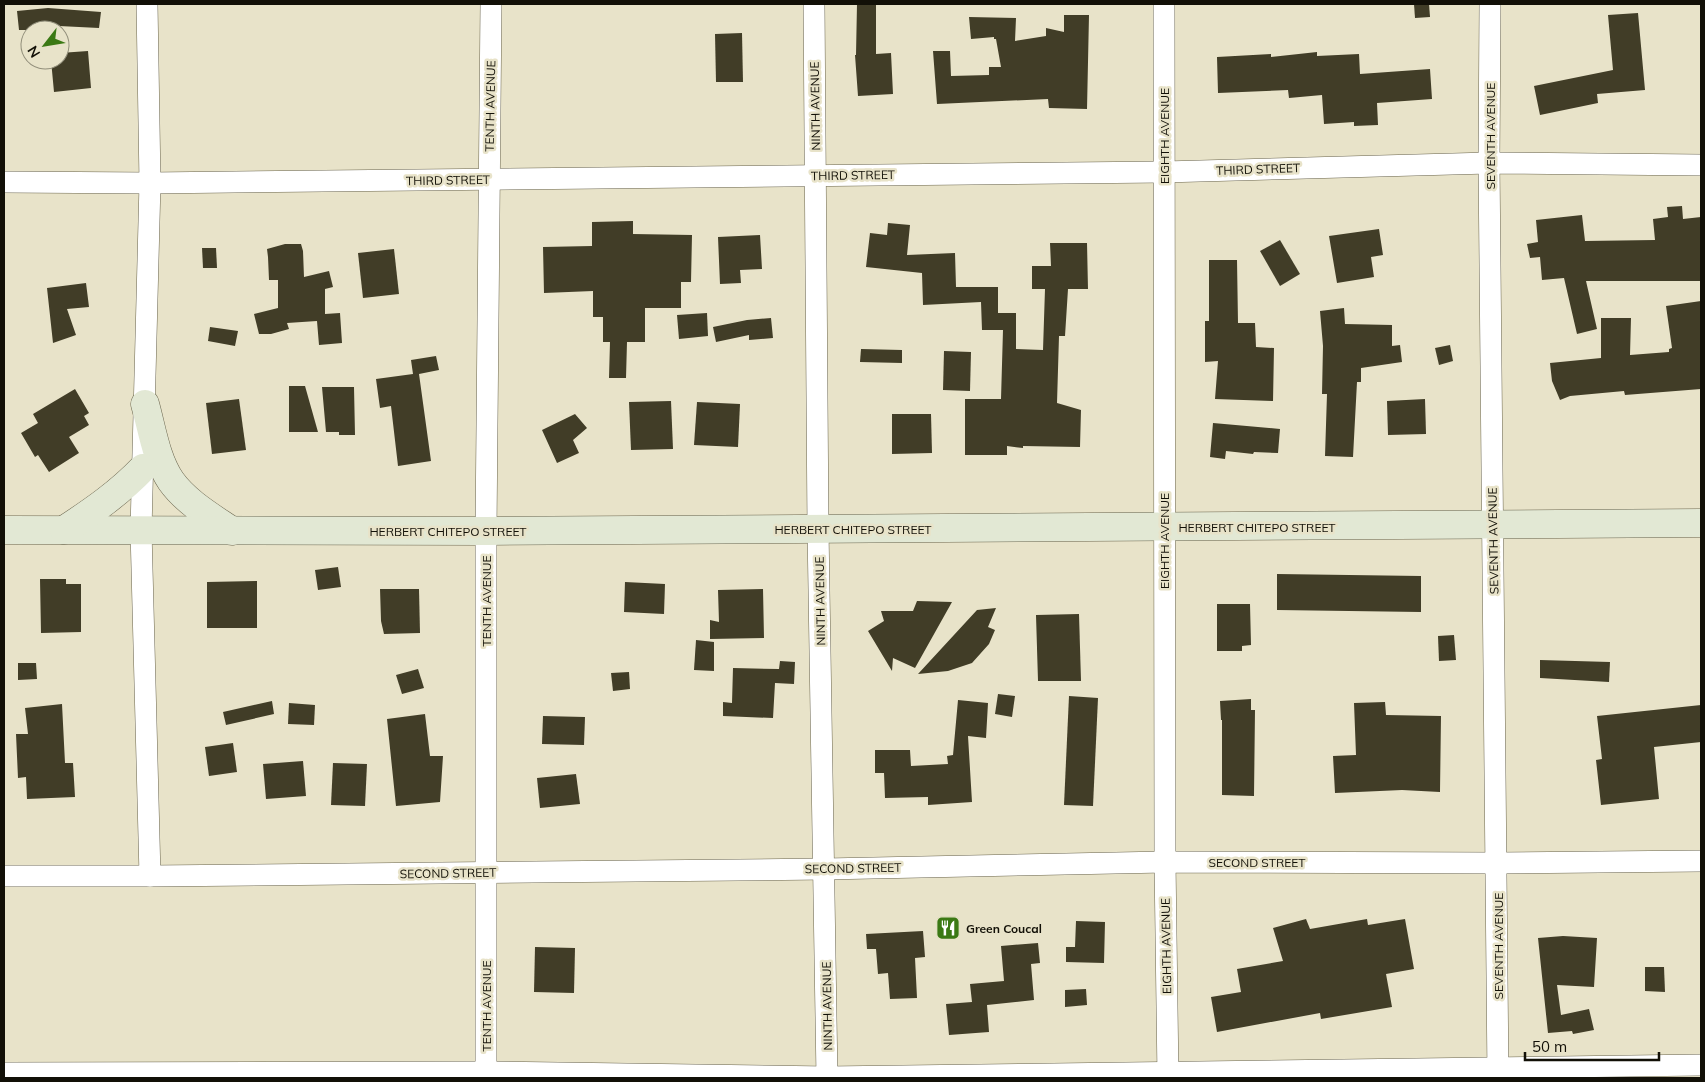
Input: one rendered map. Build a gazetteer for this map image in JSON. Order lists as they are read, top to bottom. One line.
{"streets":{"main road":["HERBERT CHITEPO STREET"],"street":["TENTH AVENUE","NINTH AVENUE","EIGHTH AVENUE","SEVENTH AVENUE","THIRD STREET","SECOND STREET"]},"crossings":[["TENTH AVENUE","THIRD STREET"],["TENTH AVENUE","HERBERT CHITEPO STREET"],["TENTH AVENUE","SECOND STREET"],["NINTH AVENUE","THIRD STREET"],["NINTH AVENUE","HERBERT CHITEPO STREET"],["NINTH AVENUE","SECOND STREET"],["EIGHTH AVENUE","THIRD STREET"],["EIGHTH AVENUE","HERBERT CHITEPO STREET"],["EIGHTH AVENUE","SECOND STREET"],["SEVENTH AVENUE","THIRD STREET"],["SEVENTH AVENUE","HERBERT CHITEPO STREET"],["SEVENTH AVENUE","SECOND STREET"]],"places":{"restaurant":["Green Coucal"]},"scale_bar":"50 m","north":"bottom left"}
